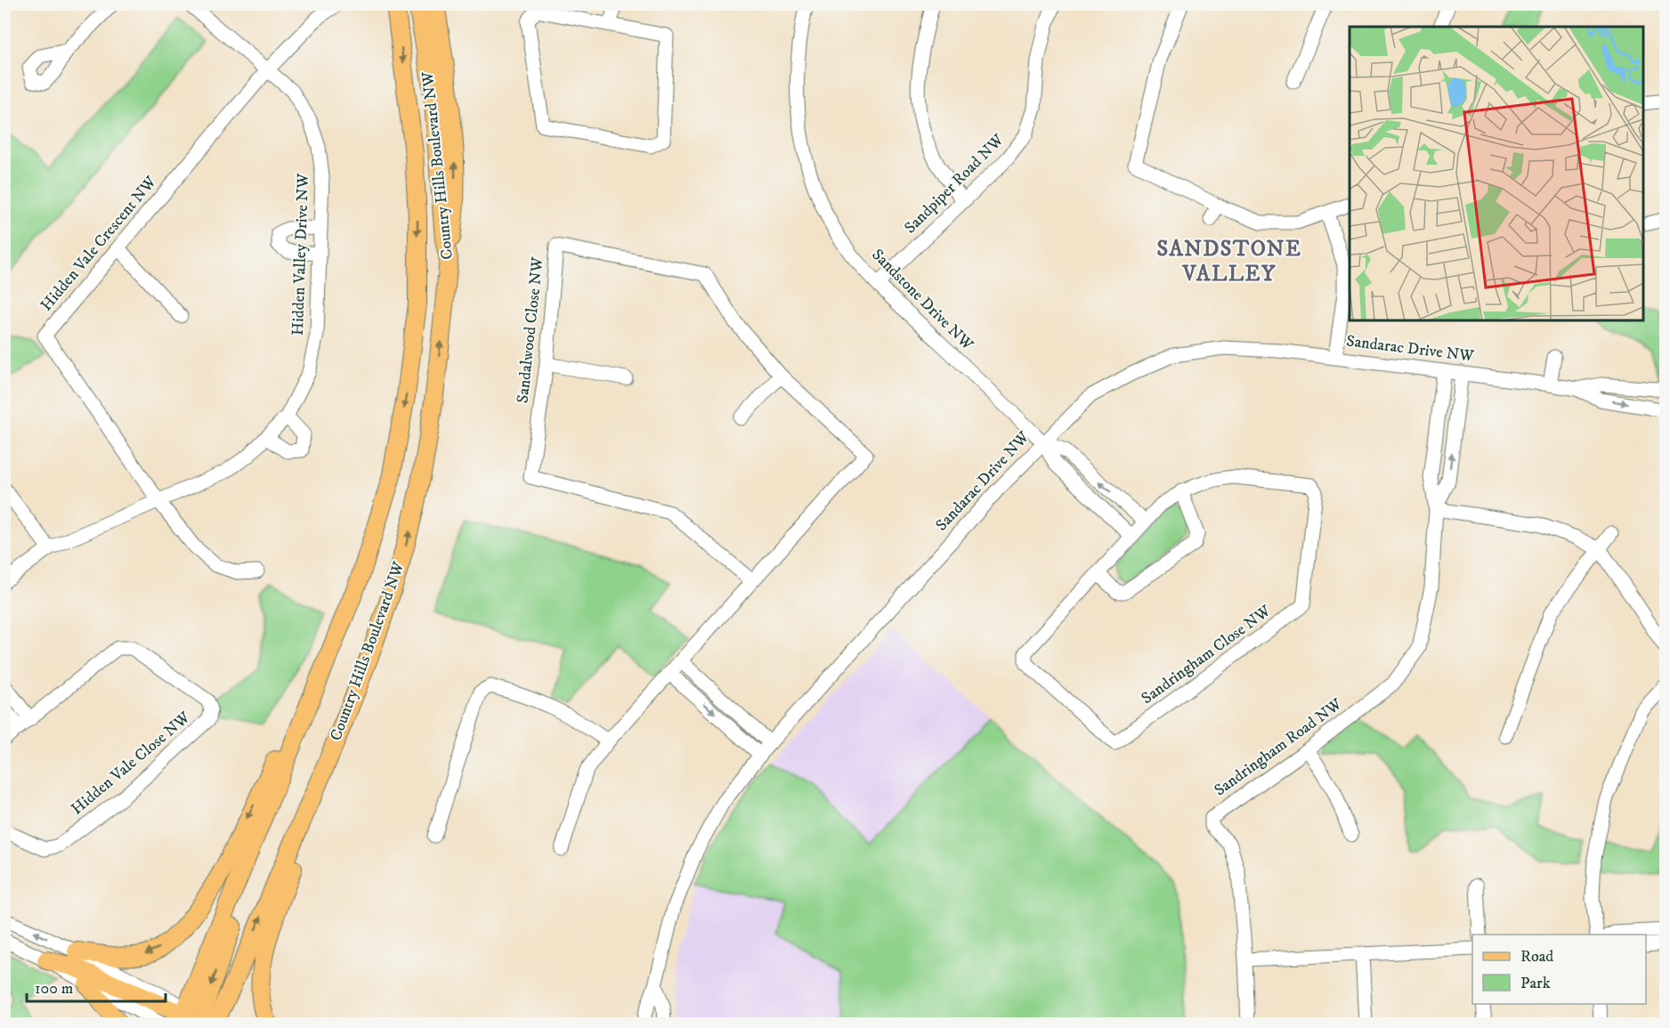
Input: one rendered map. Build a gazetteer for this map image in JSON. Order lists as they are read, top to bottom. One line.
{"streets":{"main road":["Country Hills Boulevard NW"],"street":["Sandpiper Road NW","Hidden Vale Crescent NW","Hidden Valley Drive NW","Sandstone Drive NW","Sandalwood Close NW","Sandarac Drive NW","Sandringham Close NW","Sandringham Road NW","Hidden Vale Close NW"]},"crossings":[["Sandpiper Road NW","Sandstone Drive NW"],["Hidden Vale Crescent NW","Hidden Valley Drive NW"],["Sandstone Drive NW","Sandarac Drive NW"],["Sandarac Drive NW","Sandringham Road NW"]],"districts":["SANDSTONE VALLEY"],"legend":["Road","Park"],"scale_bar":"100 m"}
